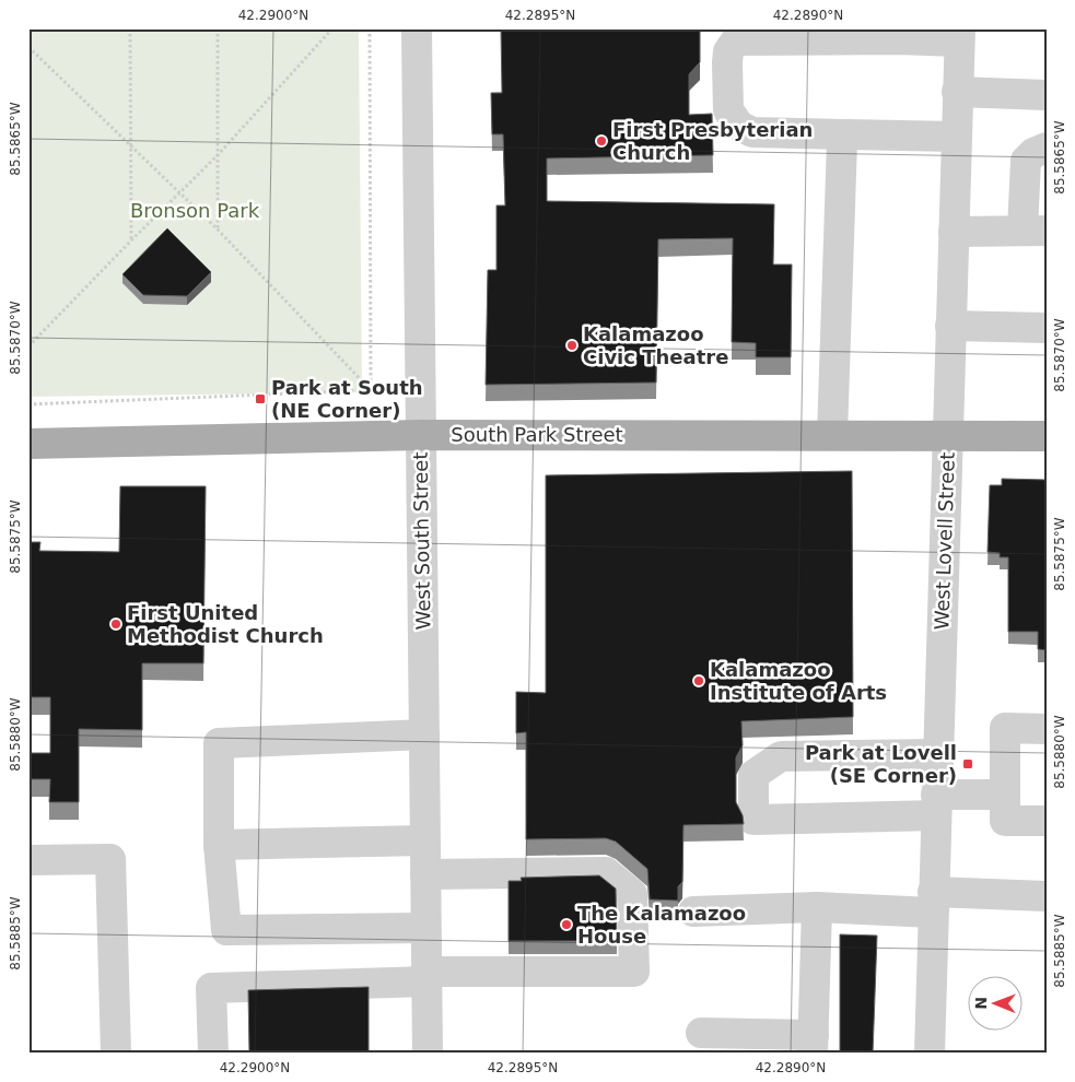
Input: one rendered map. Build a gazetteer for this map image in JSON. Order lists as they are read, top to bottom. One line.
{"streets":{"main road":["South Park Street"],"street":["West South Street","West Lovell Street"]},"crossings":[["South Park Street","West South Street"],["South Park Street","West Lovell Street"]],"parks":["Bronson Park"],"places":{"other":["First Presbyterian Church","Kalamazoo Civic Theatre","First United Methodist Church","Kalamazoo Institute of Arts","The Kalamazoo House"],"transit":["Park at South (NE Corner)","Park at Lovell (SE Corner)"]},"north":"left","coordinates":["42.2900°N","42.2895°N","42.2890°N","85.5865°W","85.5870°W","85.5875°W","85.5880°W","85.5885°W"]}
